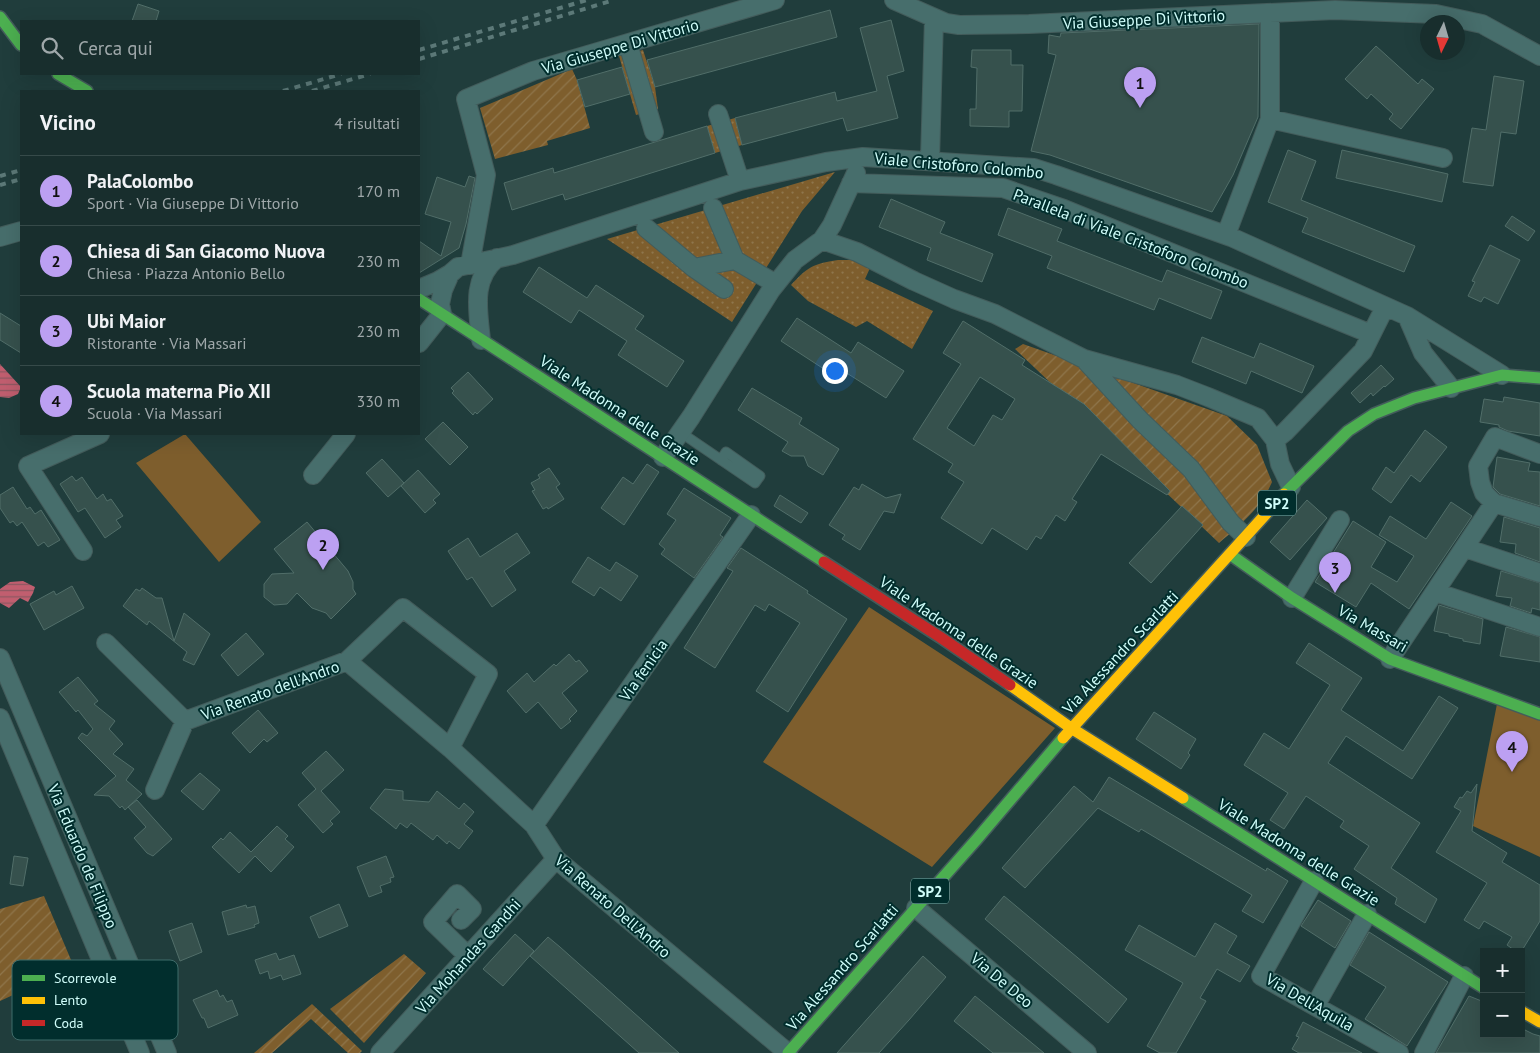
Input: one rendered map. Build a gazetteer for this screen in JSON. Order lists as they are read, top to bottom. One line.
{"streets":{"street":["Via Giuseppe Di Vittorio","Viale Cristoforo Colombo","Parallela di Viale Cristoforo Colombo","Viale Madonna delle Grazie","SP2","Via Massari","Via Alessandro Scarlatti","Via fenicia","Via Renato dell'Andro","Via Eduardo de Filippo","Via Renato Dell'Andro","Via Mohandas Gandhi","Via De Deo","Via Dell'Aquila"]},"crossings":[["Via Giuseppe Di Vittorio","Viale Cristoforo Colombo"],["Viale Cristoforo Colombo","Via Alessandro Scarlatti"],["Viale Madonna delle Grazie","Via Alessandro Scarlatti"],["Viale Madonna delle Grazie","Via fenicia"],["Viale Madonna delle Grazie","Via Dell'Aquila"],["Via Massari","Via Alessandro Scarlatti"],["Via Alessandro Scarlatti","Via Renato Dell'Andro"],["Via Alessandro Scarlatti","Via De Deo"],["Via fenicia","Via Renato Dell'Andro"],["Via Renato dell'Andro","Via Renato Dell'Andro"],["Via Renato Dell'Andro","Via Mohandas Gandhi"]],"legend":["Scorrevole","Lento","Coda"],"north":"bottom","page":{"search":"Cerca qui","pins":["1","2","3","4"],"heading":["Vicino","4 risultati"],"list":[{"mark":"1","name":"PalaColombo","note":"Sport · Via Giuseppe Di Vittorio","value":"170 m"},{"mark":"2","name":"Chiesa di San Giacomo Nuova","note":"Chiesa · Piazza Antonio Bello","value":"230 m"},{"mark":"3","name":"Ubi Maior","note":"Ristorante · Via Massari","value":"230 m"},{"mark":"4","name":"Scuola materna Pio XII","note":"Scuola · Via Massari","value":"330 m"}],"map_buttons":["+","−"]}}
